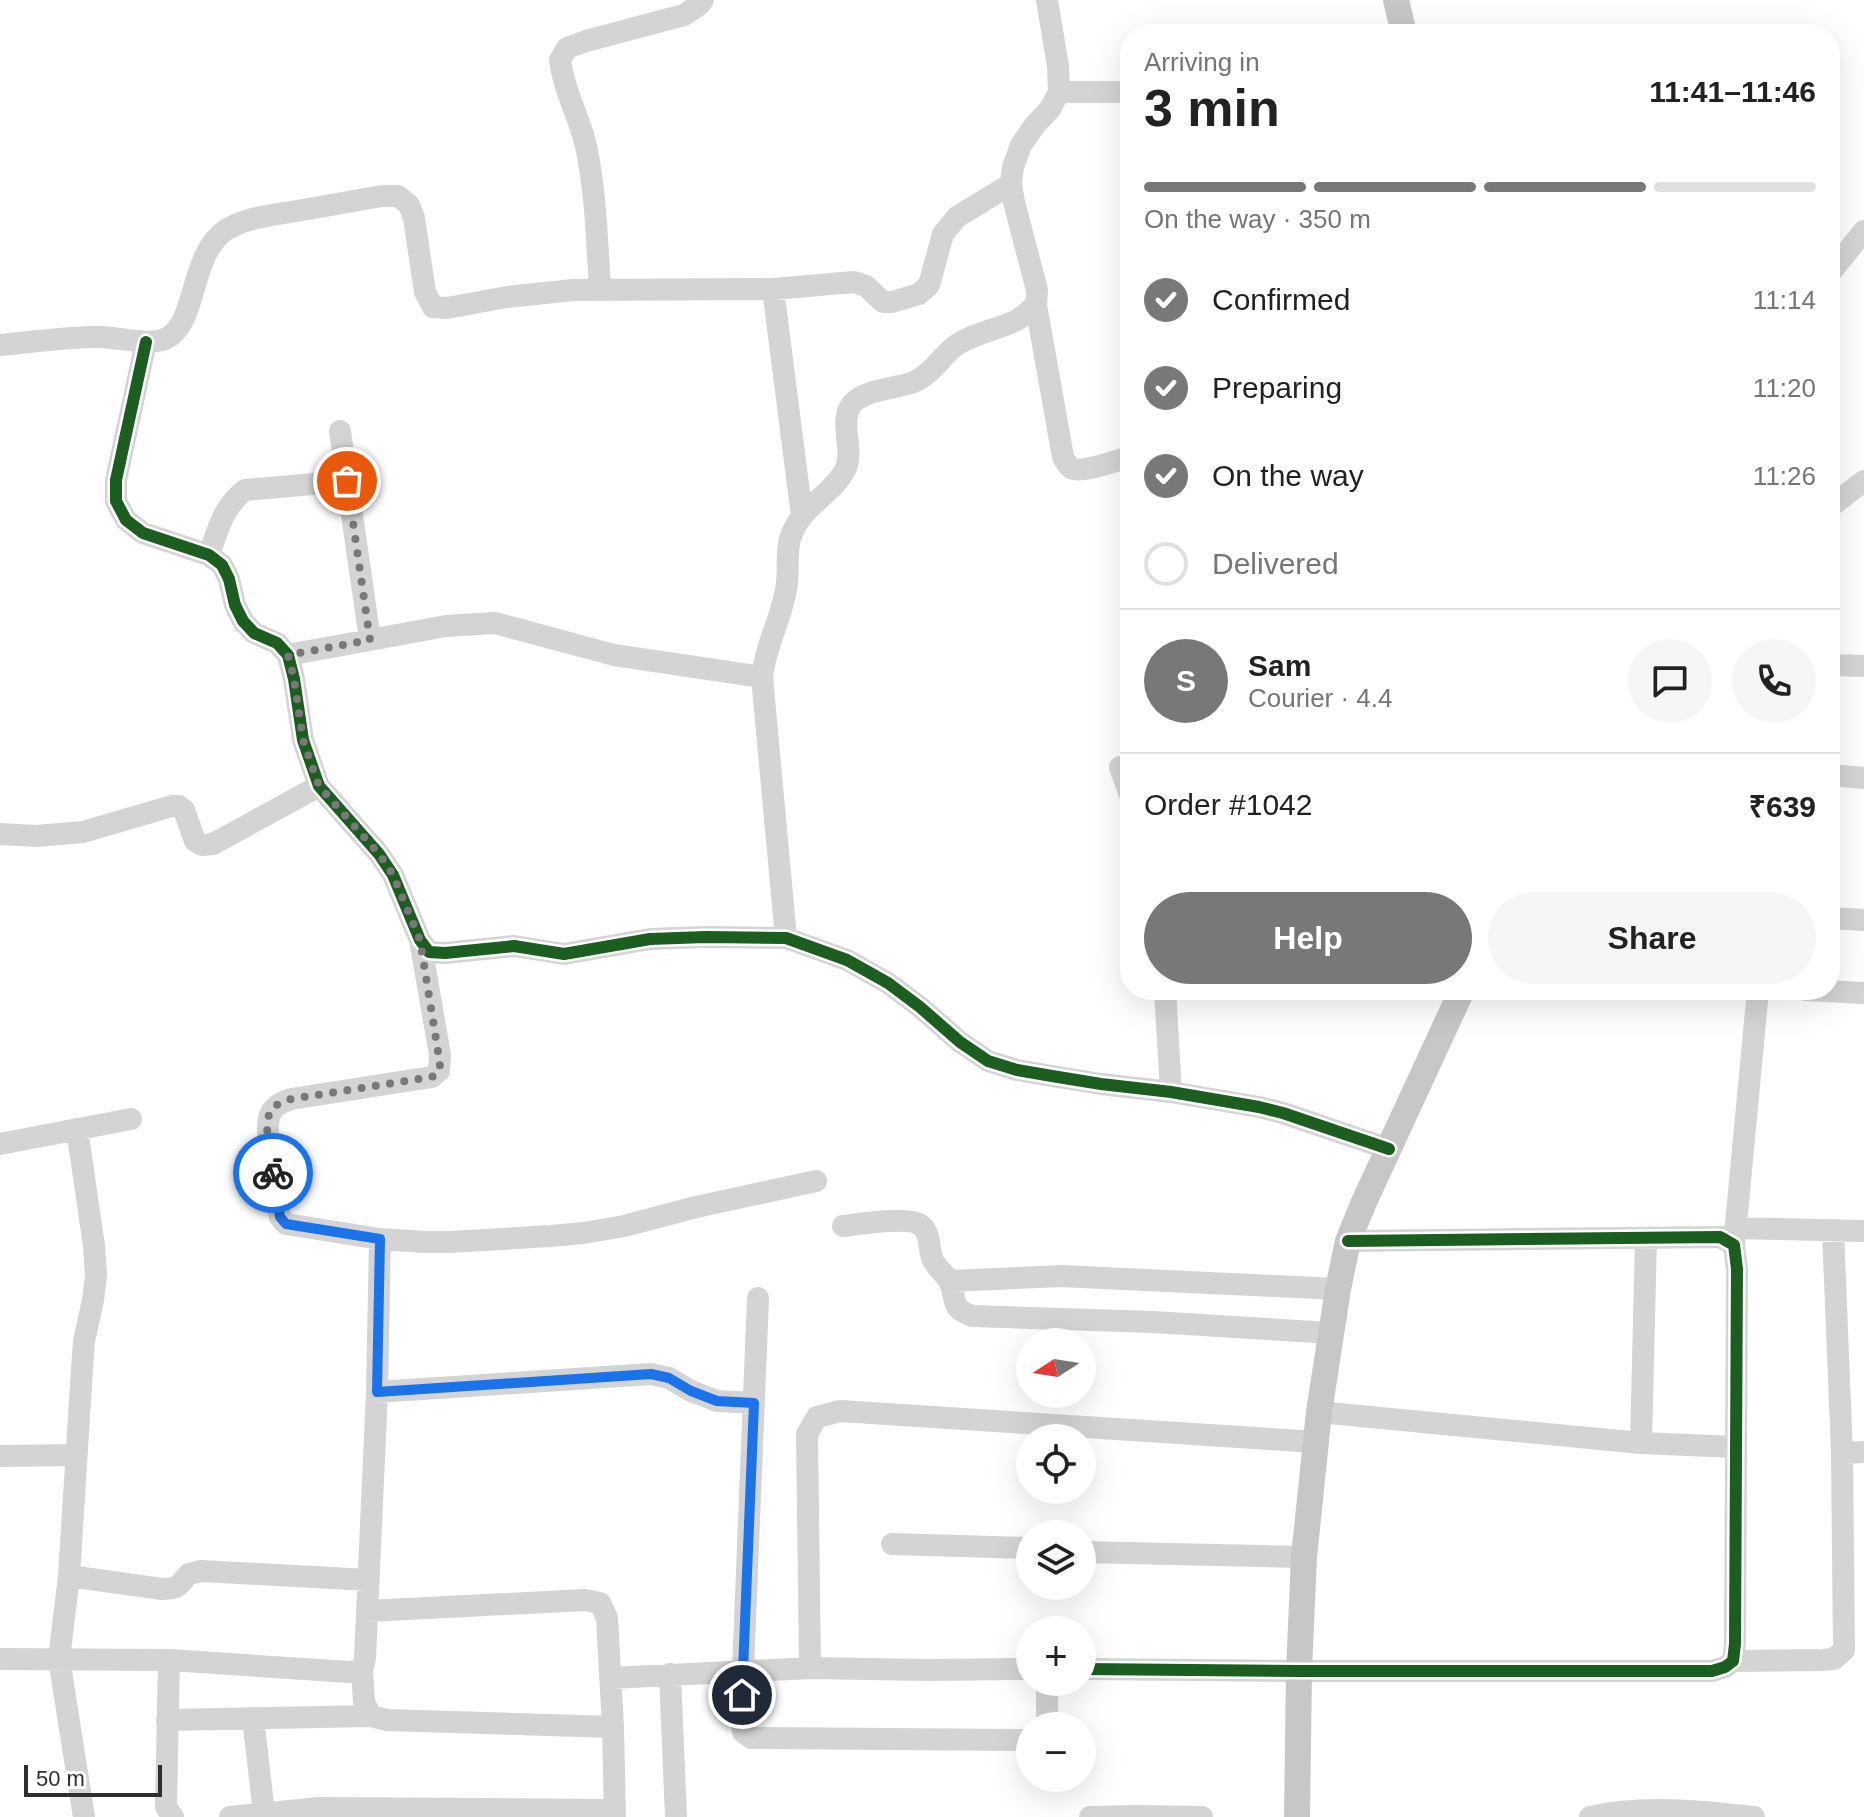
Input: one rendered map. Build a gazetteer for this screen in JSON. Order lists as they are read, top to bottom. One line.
{"scale_bar":"50 m","north":"left","page":{"heading":["3 min","Arriving in","11:41–11:46"],"panel":["Sam","Courier · 4.4","Order #1042","₹639"],"bar":"On the way · 350 m","list":[["Confirmed","11:14"],["Preparing","11:20"],["On the way","11:26"],"Delivered"],"round":"S","buttons":["Help","Share"],"map_buttons":["+","−"],"scale":"50 m"}}
